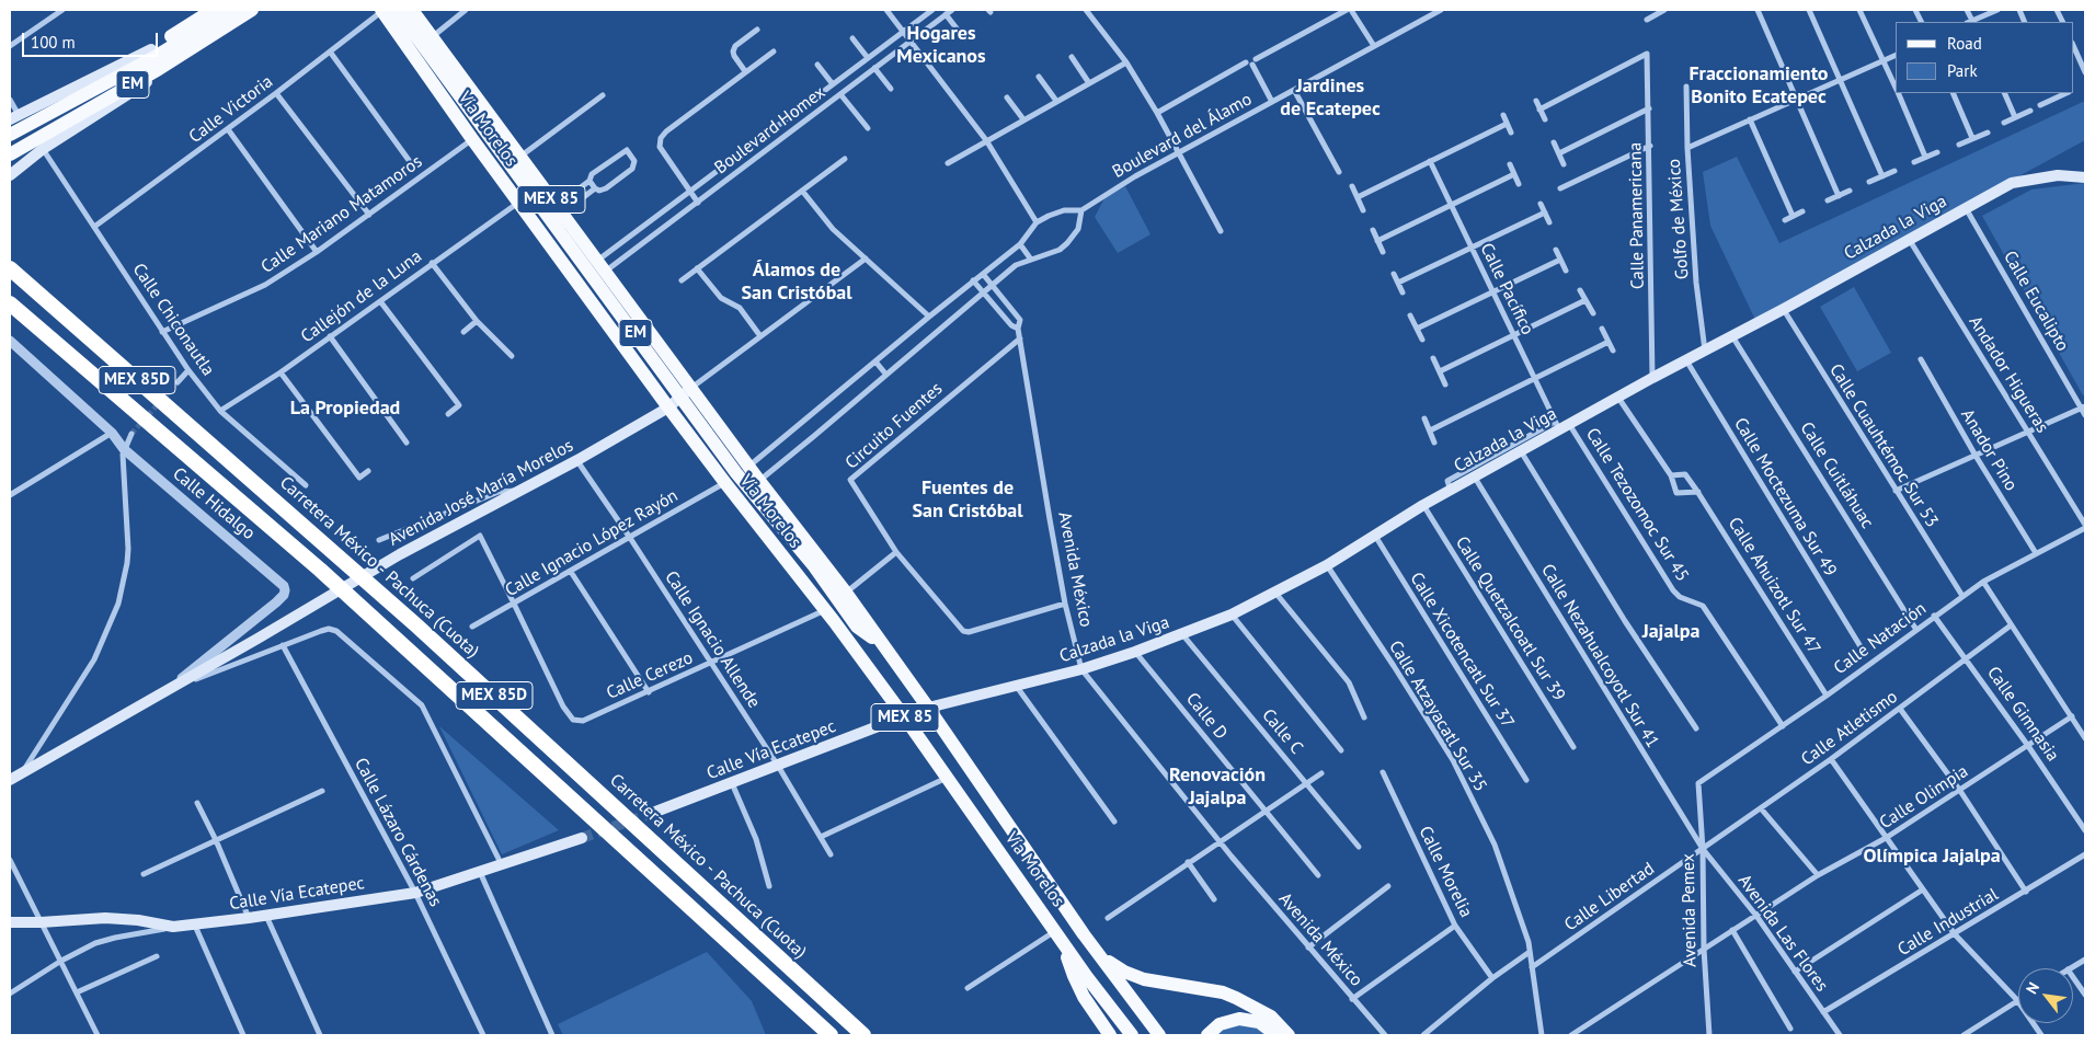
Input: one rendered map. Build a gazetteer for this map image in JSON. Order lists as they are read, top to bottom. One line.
{"streets":{"highway":["MEX 85D","Carretera México - Pachuca (Cuota)"],"main road":["EM","Vía Morelos","MEX 85","Calzada la Viga","Avenida José María Morelos","Calle Vía Ecatepec"],"street":["Calle Victoria","Boulevard Homex","Boulevard del Álamo","Calle Mariano Matamoros","Calle Panamericana","Golfo de México","Calle Pacífico","Callejón de la Luna","Calle Eucalipto","Calle Chiconautla","Andador Higueras","Circuito Fuentes","Calle Cuauhtémoc Sur 53","Anador Pino","Calle Cuitláhuac","Calle Moctezuma Sur 49","Calle Hidalgo","Calle Tezozomoc Sur 45","Calle Ignacio López Rayón","Avenida México","Calle Ahuizotl Sur 47","Calle Quetzalcoatl Sur 39","Calle Natación","Calle Ignacio Allende","Calle Xicotencatl Sur 37","Calle Nezahualcoyotl Sur 41","Calle Cerezo","Calle Gimnasia","Calle D","Calle Atzayacatl Sur 35","Calle Atletismo","Calle C","Calle Olimpia","Calle Lázaro Cárdenas","Calle Morelia","Calle Libertad","Avenida Pemex","Calle Industrial","Avenida Las Flores"]},"crossings":[["EM","Calle Victoria"],["EM","Vía Morelos"],["Calle Victoria","Vía Morelos"],["Calle Victoria","Calle Chiconautla"],["Vía Morelos","Boulevard Homex"],["Vía Morelos","Calle Mariano Matamoros"],["Vía Morelos","Calzada la Viga"],["Vía Morelos","Callejón de la Luna"],["Vía Morelos","Avenida José María Morelos"],["Vía Morelos","Calle Ignacio López Rayón"],["Vía Morelos","Calle Cerezo"],["Vía Morelos","Calle Vía Ecatepec"],["Calle Mariano Matamoros","Calle Chiconautla"],["Calle Panamericana","Calzada la Viga"],["Golfo de México","Calzada la Viga"],["Calzada la Viga","Calle Pacífico"],["Calzada la Viga","Calle Eucalipto"],["Calzada la Viga","Andador Higueras"],["Calzada la Viga","Calle Cuauhtémoc Sur 53"],["Calzada la Viga","Calle Cuitláhuac"],["Calzada la Viga","Calle Moctezuma Sur 49"],["Calzada la Viga","Calle Tezozomoc Sur 45"],["Calzada la Viga","Avenida México"],["Calzada la Viga","Calle Quetzalcoatl Sur 39"],["Calzada la Viga","Calle Xicotencatl Sur 37"],["Calzada la Viga","Calle Nezahualcoyotl Sur 41"],["Calzada la Viga","Calle D"],["Calzada la Viga","Calle Atzayacatl Sur 35"],["Calzada la Viga","Calle C"],["Calle Pacífico","Calle Tezozomoc Sur 45"],["Callejón de la Luna","Calle Chiconautla"],["Andador Higueras","Calle Natación"],["Circuito Fuentes","Avenida México"],["Calle Cuauhtémoc Sur 53","Calle Natación"],["Anador Pino","Calle Natación"],["Calle Cuitláhuac","Calle Natación"],["Avenida José María Morelos","Calle Hidalgo"],["Avenida José María Morelos","Calle Ignacio Allende"],["Calle Tezozomoc Sur 45","Calle Natación"],["Calle Ignacio López Rayón","Calle Ignacio Allende"],["Calle Ignacio López Rayón","Calle Cerezo"],["Calle Ahuizotl Sur 47","Calle Natación"],["Calle Natación","Calle Gimnasia"],["Calle Natación","Avenida Pemex"],["Calle Ignacio Allende","Calle Cerezo"],["Calle Ignacio Allende","Calle Vía Ecatepec"],["Calle Nezahualcoyotl Sur 41","Calle Atletismo"],["Calle Nezahualcoyotl Sur 41","Calle Libertad"],["Calle Nezahualcoyotl Sur 41","Avenida Pemex"],["Calle Nezahualcoyotl Sur 41","Avenida Las Flores"],["Calle Gimnasia","Calle Atletismo"],["Calle Gimnasia","Calle Olimpia"],["Calle Atzayacatl Sur 35","Calle Libertad"],["Calle Atletismo","Calle Libertad"],["Calle Atletismo","Avenida Pemex"],["Calle Atletismo","Avenida Las Flores"],["Calle Vía Ecatepec","Calle Lázaro Cárdenas"],["Calle Olimpia","Avenida Pemex"],["Calle Olimpia","Avenida Las Flores"],["Calle Libertad","Avenida Pemex"],["Calle Libertad","Avenida Las Flores"],["Avenida Pemex","Avenida Las Flores"],["Calle Industrial","Avenida Las Flores"]],"districts":["Hogares Mexicanos","Fraccionamiento Bonito Ecatepec","Jardines de Ecatepec","Álamos de San Cristóbal","La Propiedad","Fuentes de San Cristóbal","Jajalpa","Renovación Jajalpa","Olímpica Jajalpa"],"legend":["Road","Park"],"scale_bar":"100 m","north":"top left"}
